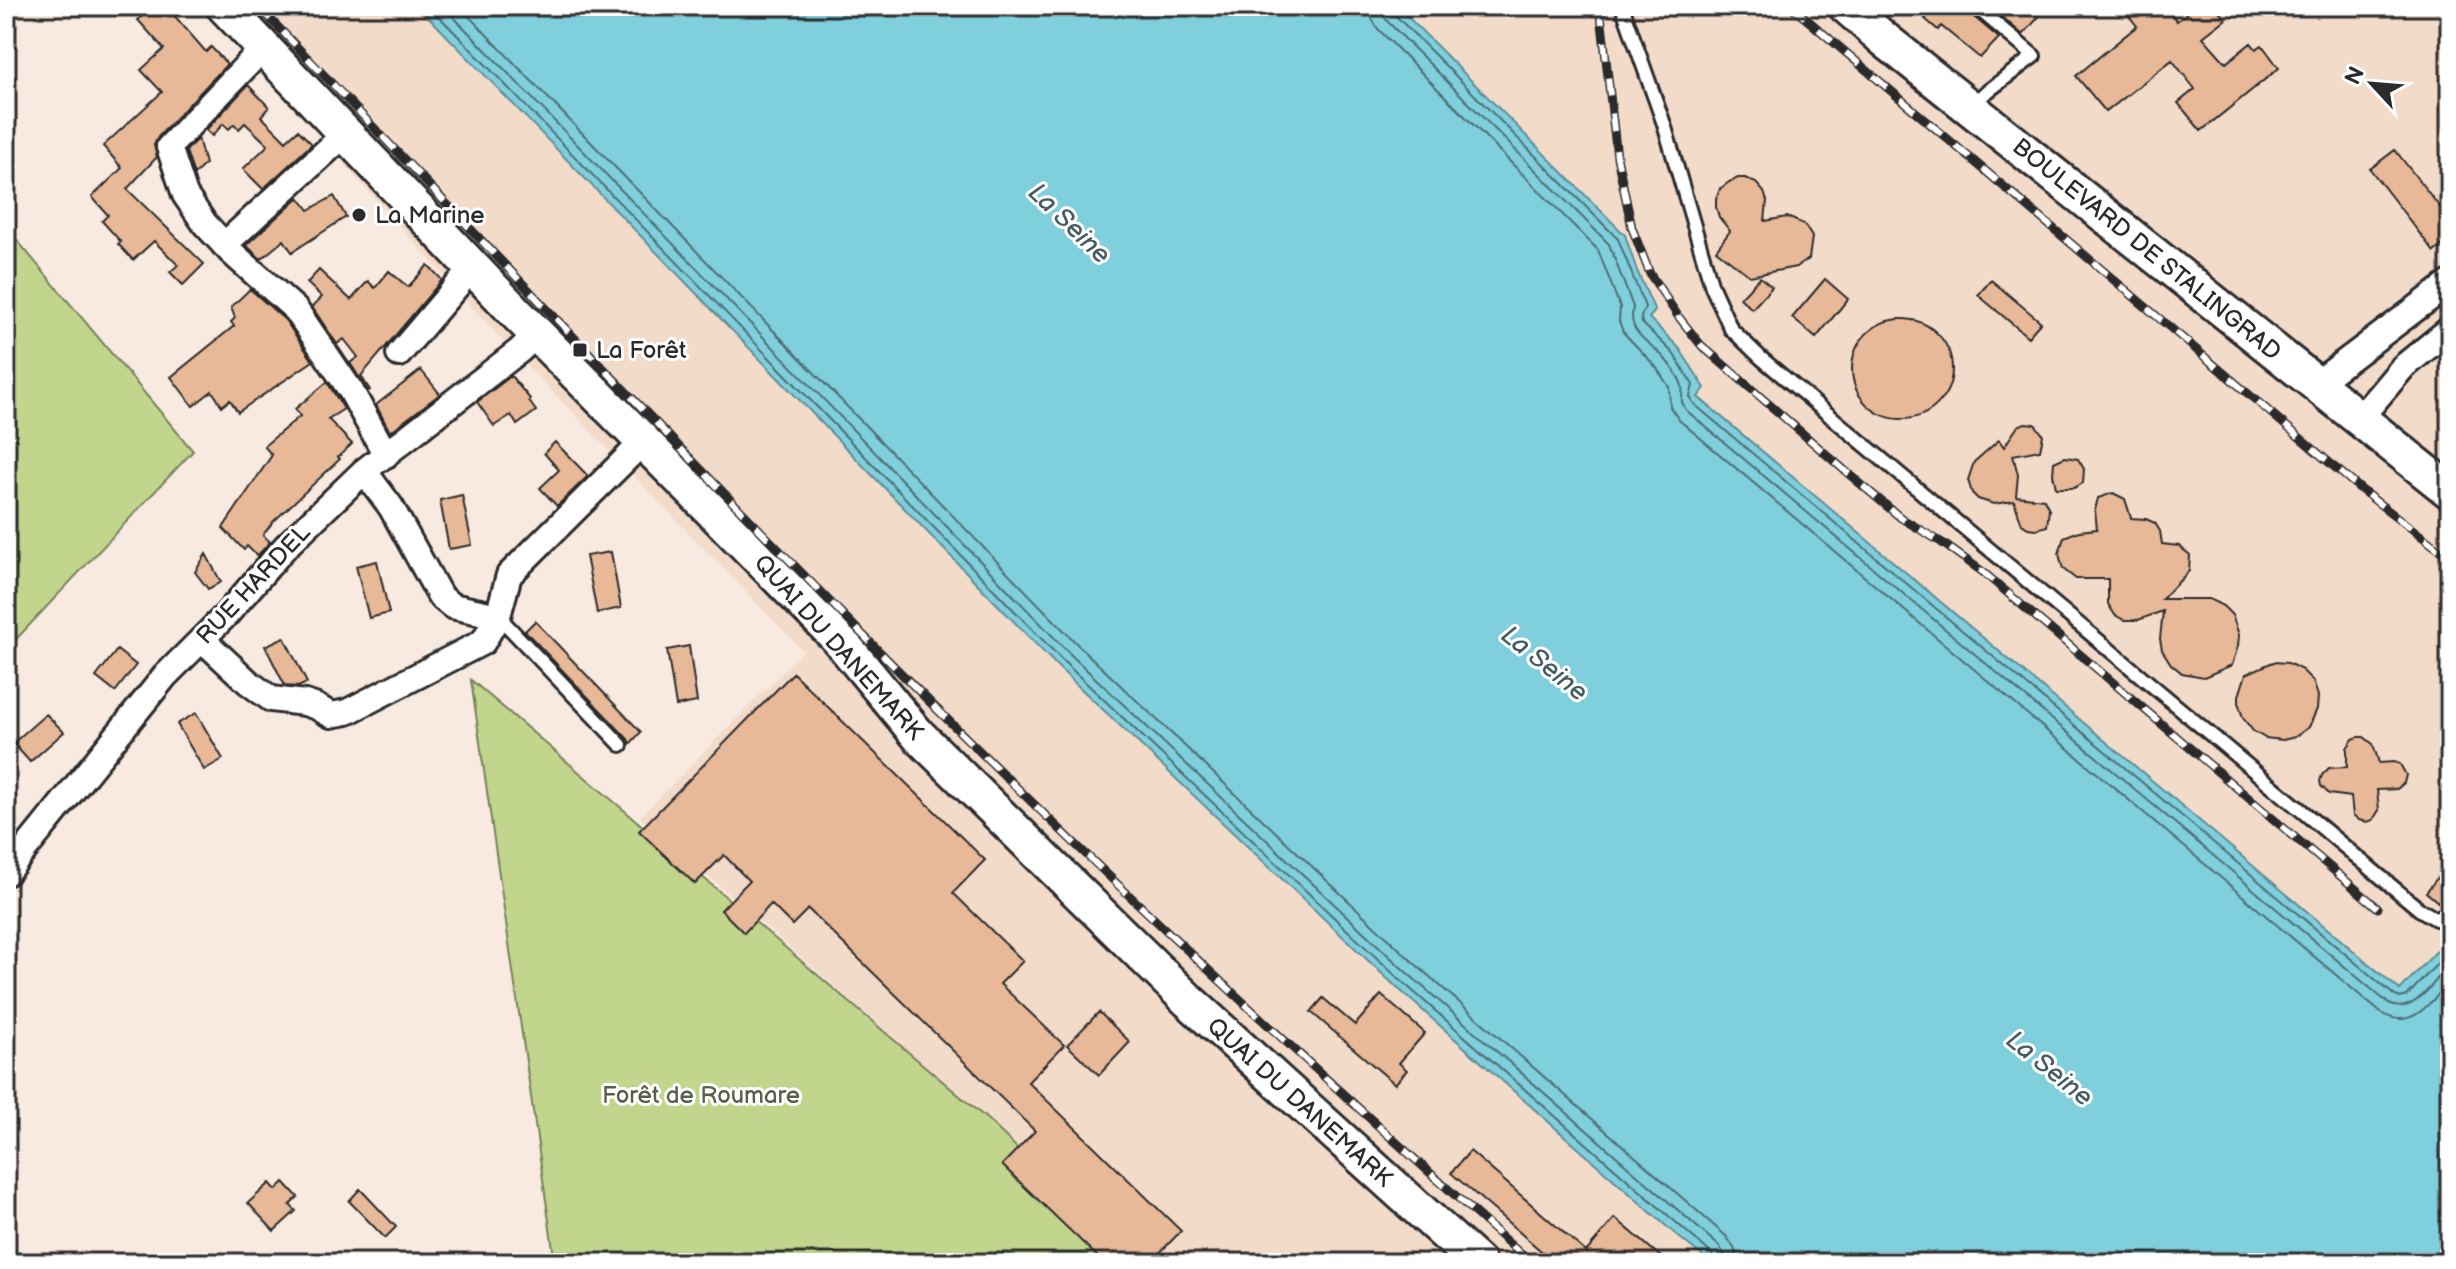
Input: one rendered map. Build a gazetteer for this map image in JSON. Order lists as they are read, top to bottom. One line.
{"streets":{"main road":["BOULEVARD DE STALINGRAD","QUAI DU DANEMARK"],"street":["RUE HARDEL"]},"crossings":[["RUE HARDEL","QUAI DU DANEMARK"]],"water":["La Seine"],"parks":["Forêt de Roumare"],"places":{"other":["La Marine"],"transit":["La Forêt"]},"north":"top left"}
